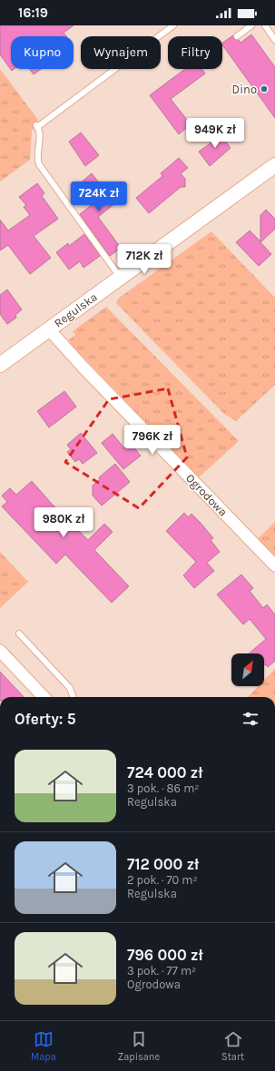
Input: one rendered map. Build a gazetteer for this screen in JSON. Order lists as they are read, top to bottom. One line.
{"streets":{"street":["Regulska","Ogrodowa"]},"crossings":[["Regulska","Ogrodowa"]],"places":["Dino"],"north":"top right","page":{"status":"16:19","chip":["Kupno","Wynajem","Filtry"],"price":["949K zł","724K zł","712K zł","796K zł","980K zł"],"heading":"Oferty: 5","list":[{"name":"724 000 zł","note":"3 pok. · 86 m² · Regulska"},{"name":"712 000 zł","note":"2 pok. · 70 m² · Regulska"},{"name":"796 000 zł","note":"3 pok. · 77 m² · Ogrodowa"}],"tabs":["Mapa","Zapisane","Start"]}}
